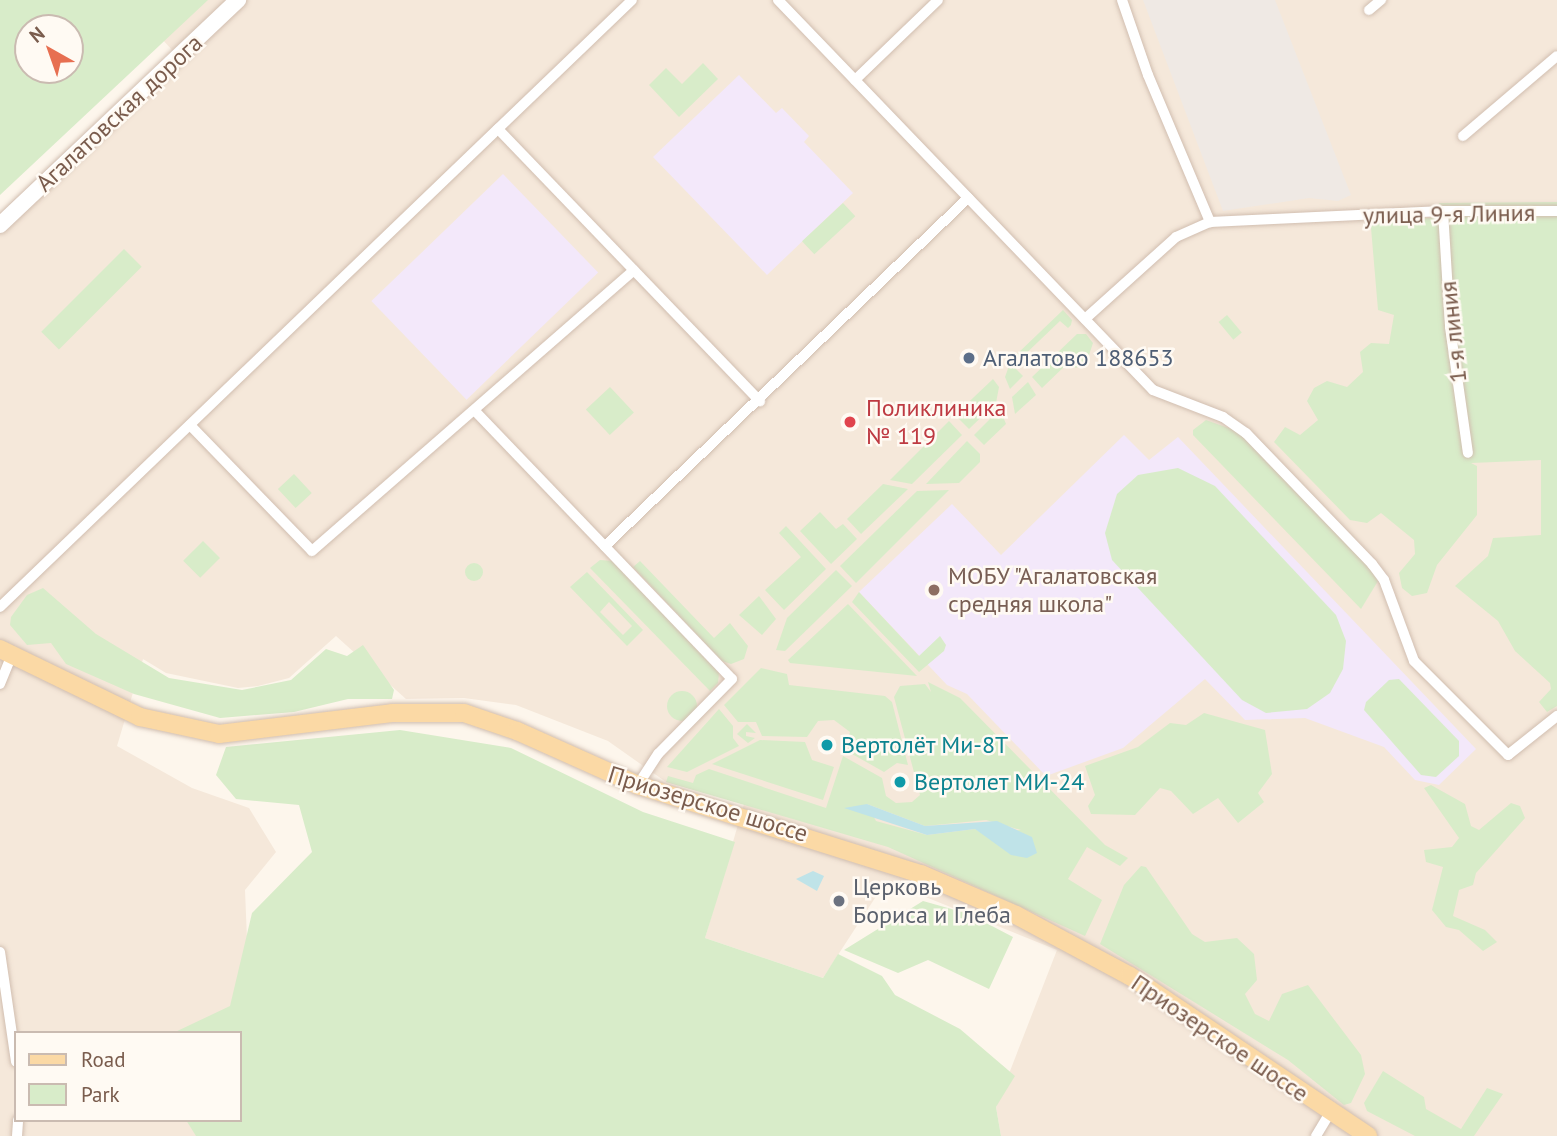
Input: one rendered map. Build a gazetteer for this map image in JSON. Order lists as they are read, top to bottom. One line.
{"streets":{"main road":["Агалатовская дорога","Приозерское шоссе"],"street":["улица 9-я Линия","1-я линия"]},"crossings":[["улица 9-я Линия","1-я линия"]],"places":["Агалатово 188653","Поликлиника № 119","МОБУ \"Агалатовская средняя школа\"","Вертолёт Ми-8Т","Вертолет МИ-24","Церковь Бориса и Глеба"],"legend":["Road","Park"],"north":"top left"}
